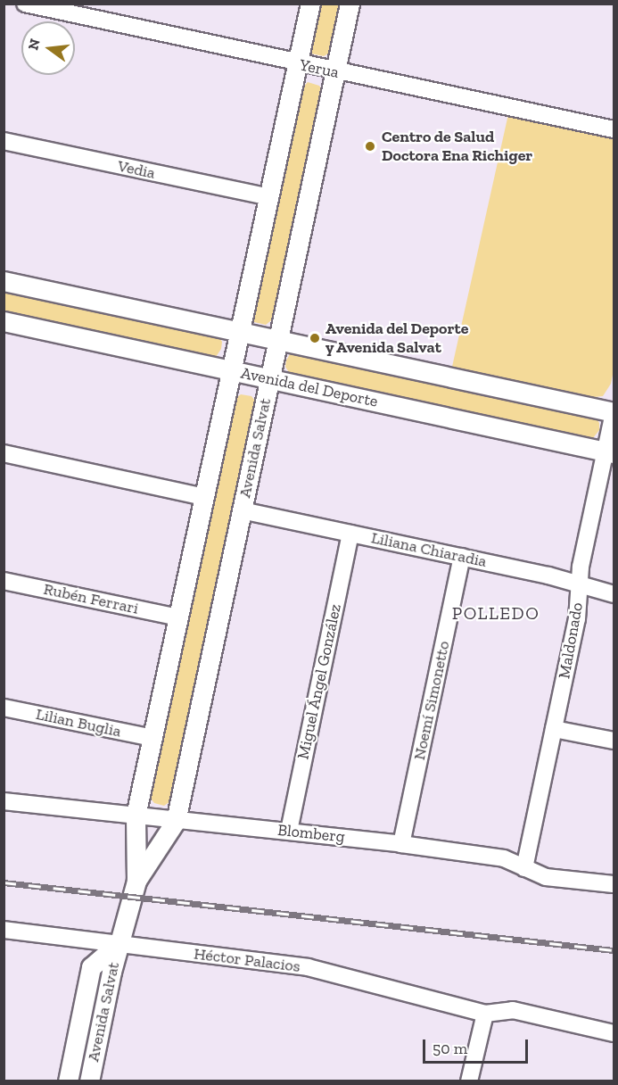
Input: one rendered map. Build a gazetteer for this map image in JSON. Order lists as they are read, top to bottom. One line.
{"streets":{"street":["Yerua","Vedia","Avenida del Deporte","Avenida Salvat","Liliana Chiaradia","Rubén Ferrari","Maldonado","Miguel Ángel González","Noemí Simonetto","Lilian Buglia","Blomberg","Héctor Palacios"]},"crossings":[["Yerua","Avenida Salvat"],["Vedia","Avenida Salvat"],["Avenida del Deporte","Avenida Salvat"],["Avenida del Deporte","Maldonado"],["Avenida Salvat","Liliana Chiaradia"],["Avenida Salvat","Rubén Ferrari"],["Avenida Salvat","Lilian Buglia"],["Avenida Salvat","Blomberg"],["Avenida Salvat","Héctor Palacios"],["Liliana Chiaradia","Maldonado"],["Liliana Chiaradia","Miguel Ángel González"],["Liliana Chiaradia","Noemí Simonetto"],["Maldonado","Blomberg"],["Miguel Ángel González","Blomberg"],["Noemí Simonetto","Blomberg"]],"districts":["POLLEDO"],"places":["Centro de Salud Doctora Ena Richiger","Avenida del Deporte y Avenida Salvat"],"scale_bar":"50 m","north":"left"}
